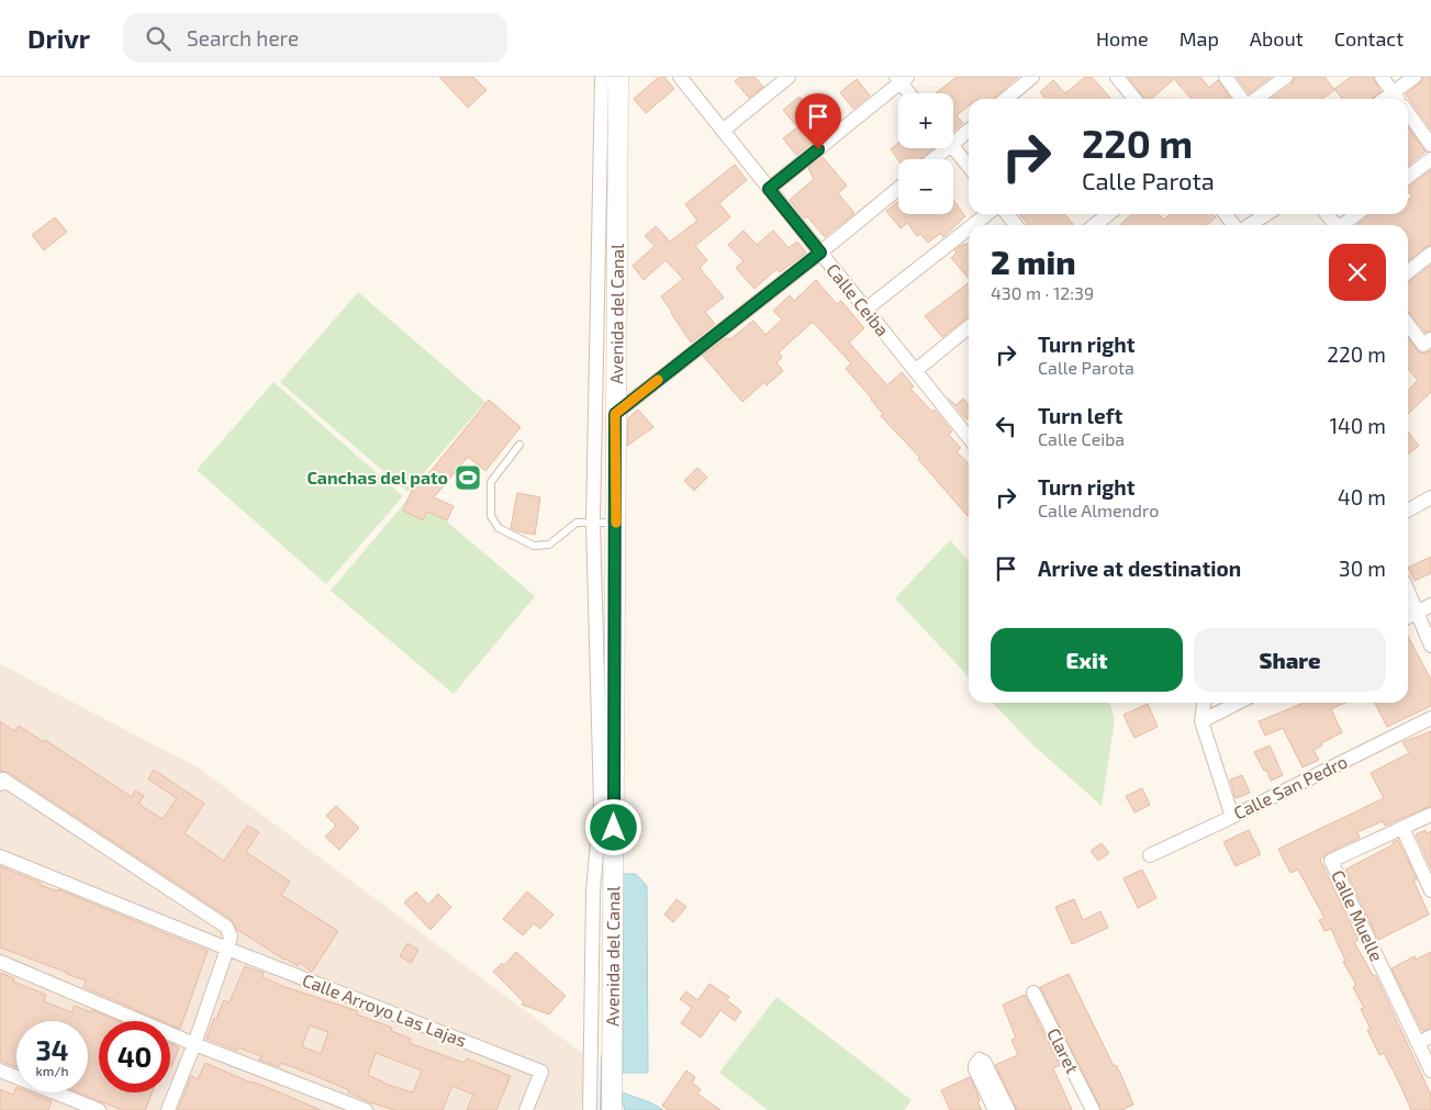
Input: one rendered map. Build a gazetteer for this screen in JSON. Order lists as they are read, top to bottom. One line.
{"streets":{"street":["Calle Ceiba","Avenida del Canal","Calle San Pedro","Calle Muelle","Calle Arroyo Las Lajas","Claret"]},"places":{"sports":["Canchas del pato"]},"page":{"header":"Drivr","search":"Search here","nav":["Home","Map","About","Contact"],"map_buttons":["+","−"],"turn":["220 m","Calle Parota"],"heading":["2 min","430 m · 12:39"],"list":[{"name":"Turn right","note":"Calle Parota","value":"220 m"},{"name":"Turn left","note":"Calle Ceiba","value":"140 m"},{"name":"Turn right","note":"Calle Almendro","value":"40 m"},{"name":"Arrive at destination","value":"30 m"}],"buttons":["Exit","Share"],"speed":"34 km/h","limit":"40"}}
